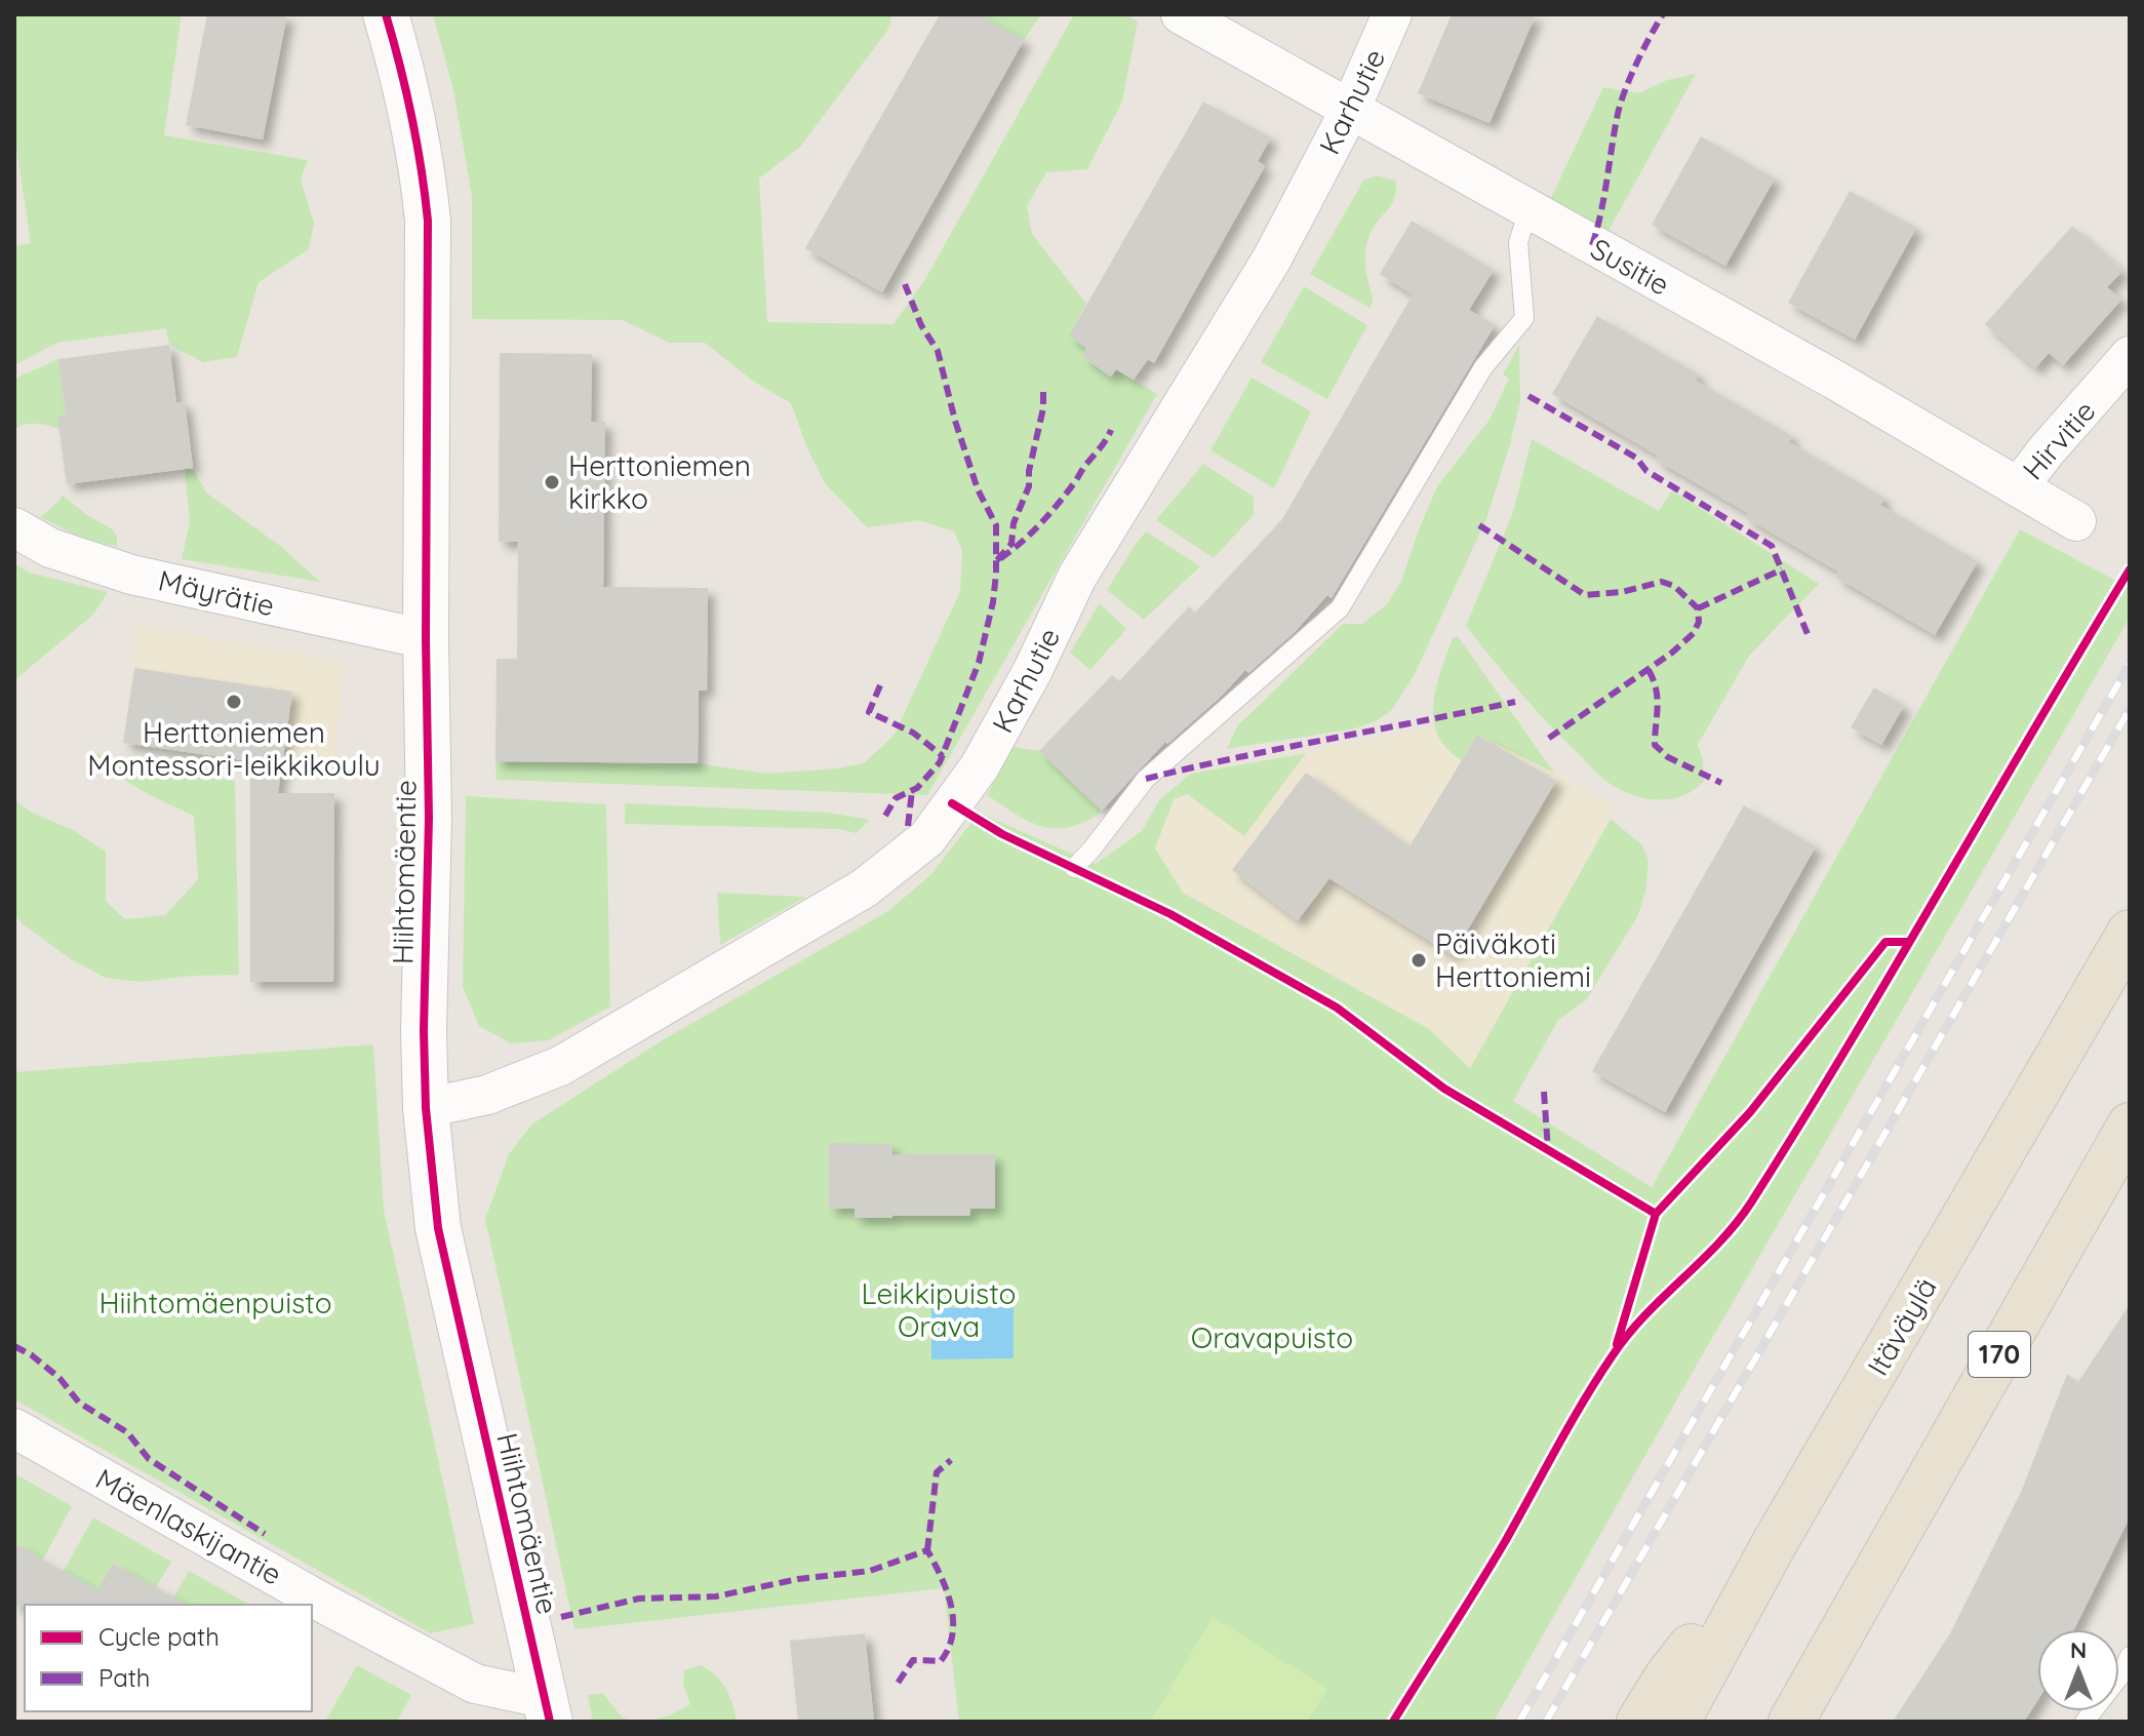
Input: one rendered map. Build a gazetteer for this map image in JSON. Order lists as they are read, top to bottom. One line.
{"streets":{"highway":["Itäväylä","170"],"street":["Karhutie","Susitie","Hirvitie","Mäyrätie","Hiihtomäentie","Mäenlaskijantie"]},"crossings":[["Karhutie","Susitie"],["Karhutie","Hiihtomäentie"],["Susitie","Hirvitie"],["Mäyrätie","Hiihtomäentie"],["Hiihtomäentie","Mäenlaskijantie"]],"parks":["Leikkipuisto Orava","Hiihtomäenpuisto","Oravapuisto"],"places":["Herttoniemen kirkko","Herttoniemen Montessori-leikkikoulu","Päiväkoti Herttoniemi"],"legend":["Cycle path","Path"],"north":"top"}
